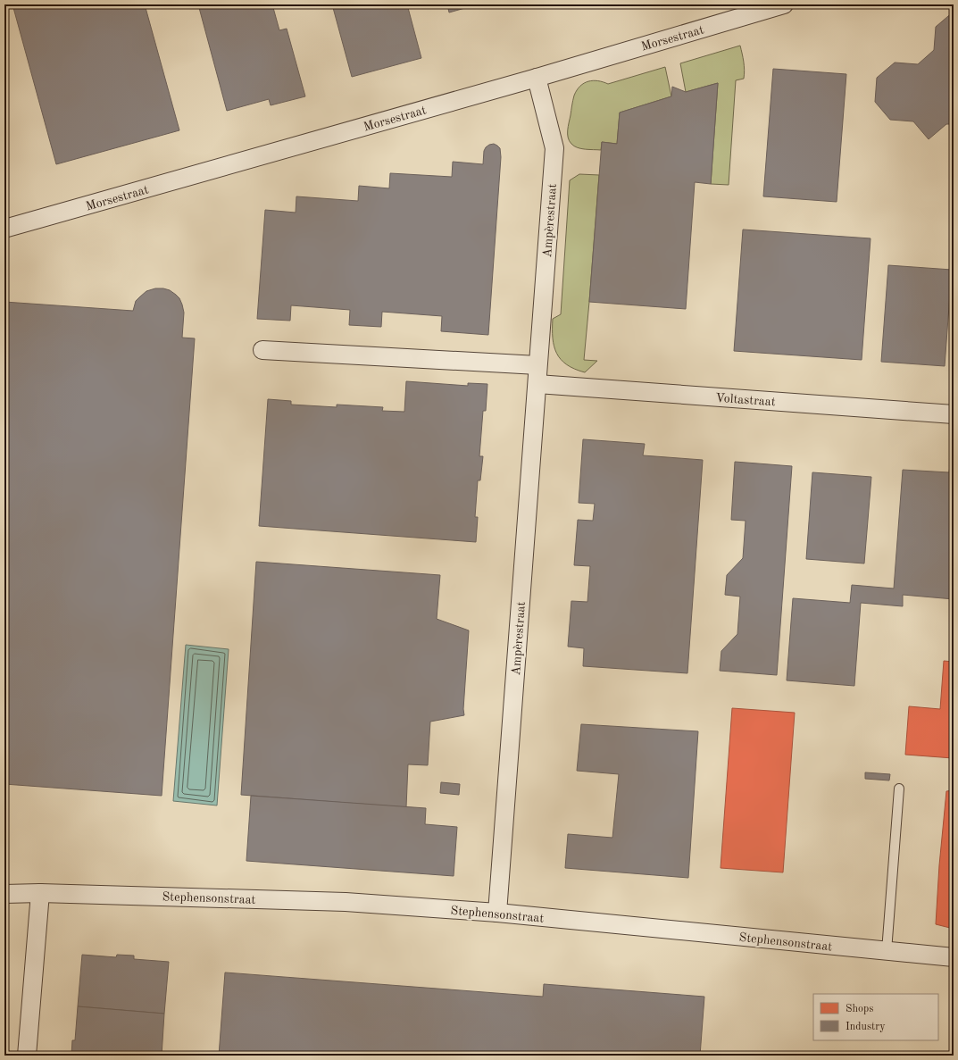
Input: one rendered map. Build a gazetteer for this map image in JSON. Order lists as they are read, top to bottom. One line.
{"streets":{"street":["Morsestraat","Ampèrestraat","Voltastraat","Stephensonstraat"]},"crossings":[["Morsestraat","Ampèrestraat"],["Ampèrestraat","Voltastraat"],["Ampèrestraat","Stephensonstraat"]],"legend":["Shops","Industry"]}
